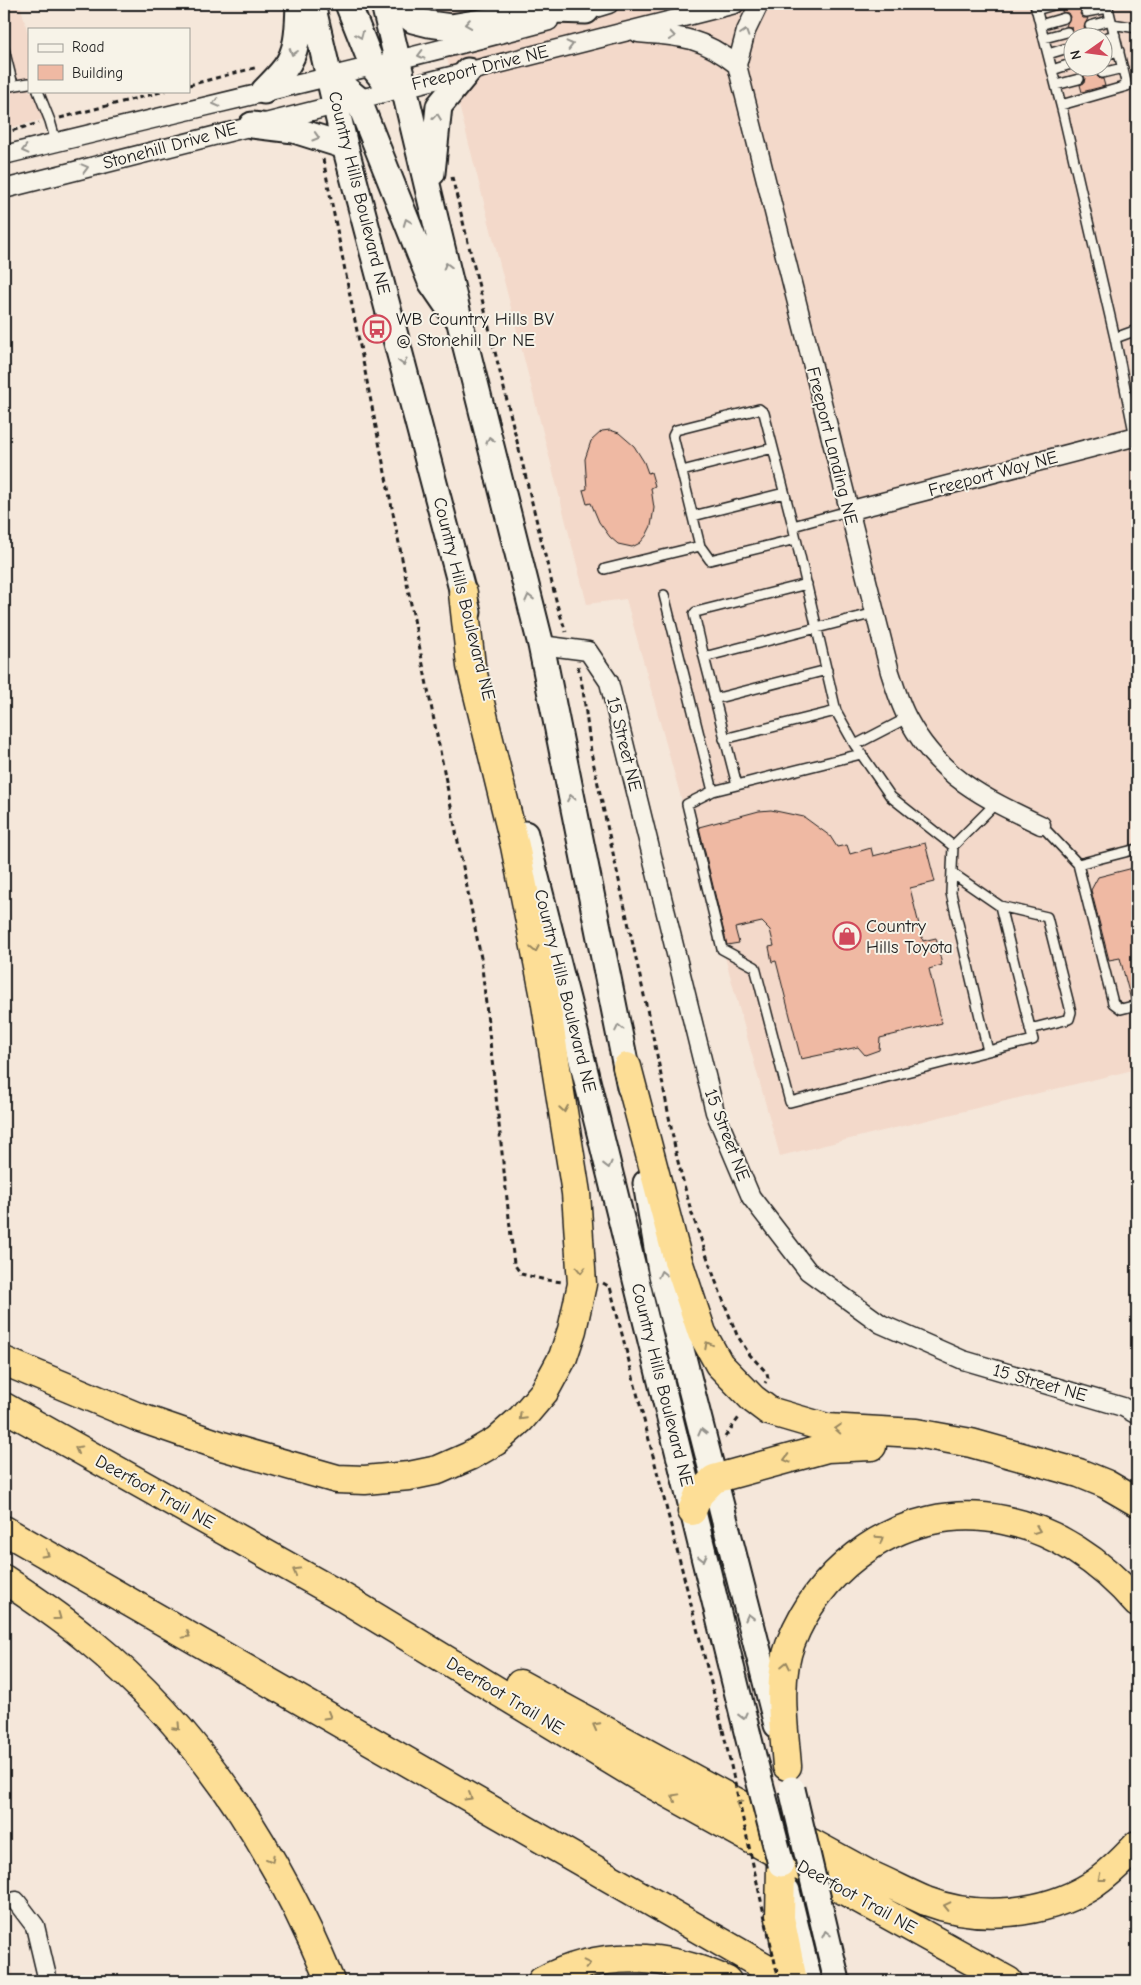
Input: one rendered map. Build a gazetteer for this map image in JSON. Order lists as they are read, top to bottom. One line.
{"streets":{"highway":["Deerfoot Trail NE"],"main road":["Country Hills Boulevard NE"],"street":["Freeport Drive NE","Stonehill Drive NE","Freeport Landing NE","Freeport Way NE","15 Street NE"]},"crossings":[["Freeport Drive NE","Stonehill Drive NE"],["Freeport Drive NE","Country Hills Boulevard NE"],["Freeport Drive NE","Freeport Landing NE"],["Stonehill Drive NE","Country Hills Boulevard NE"],["Country Hills Boulevard NE","15 Street NE"],["Freeport Landing NE","Freeport Way NE"]],"places":{"bus stop":["WB Country Hills BV @ Stonehill Dr NE"],"shop":["Country Hills Toyota"]},"legend":["Road","Building"],"north":"left"}
